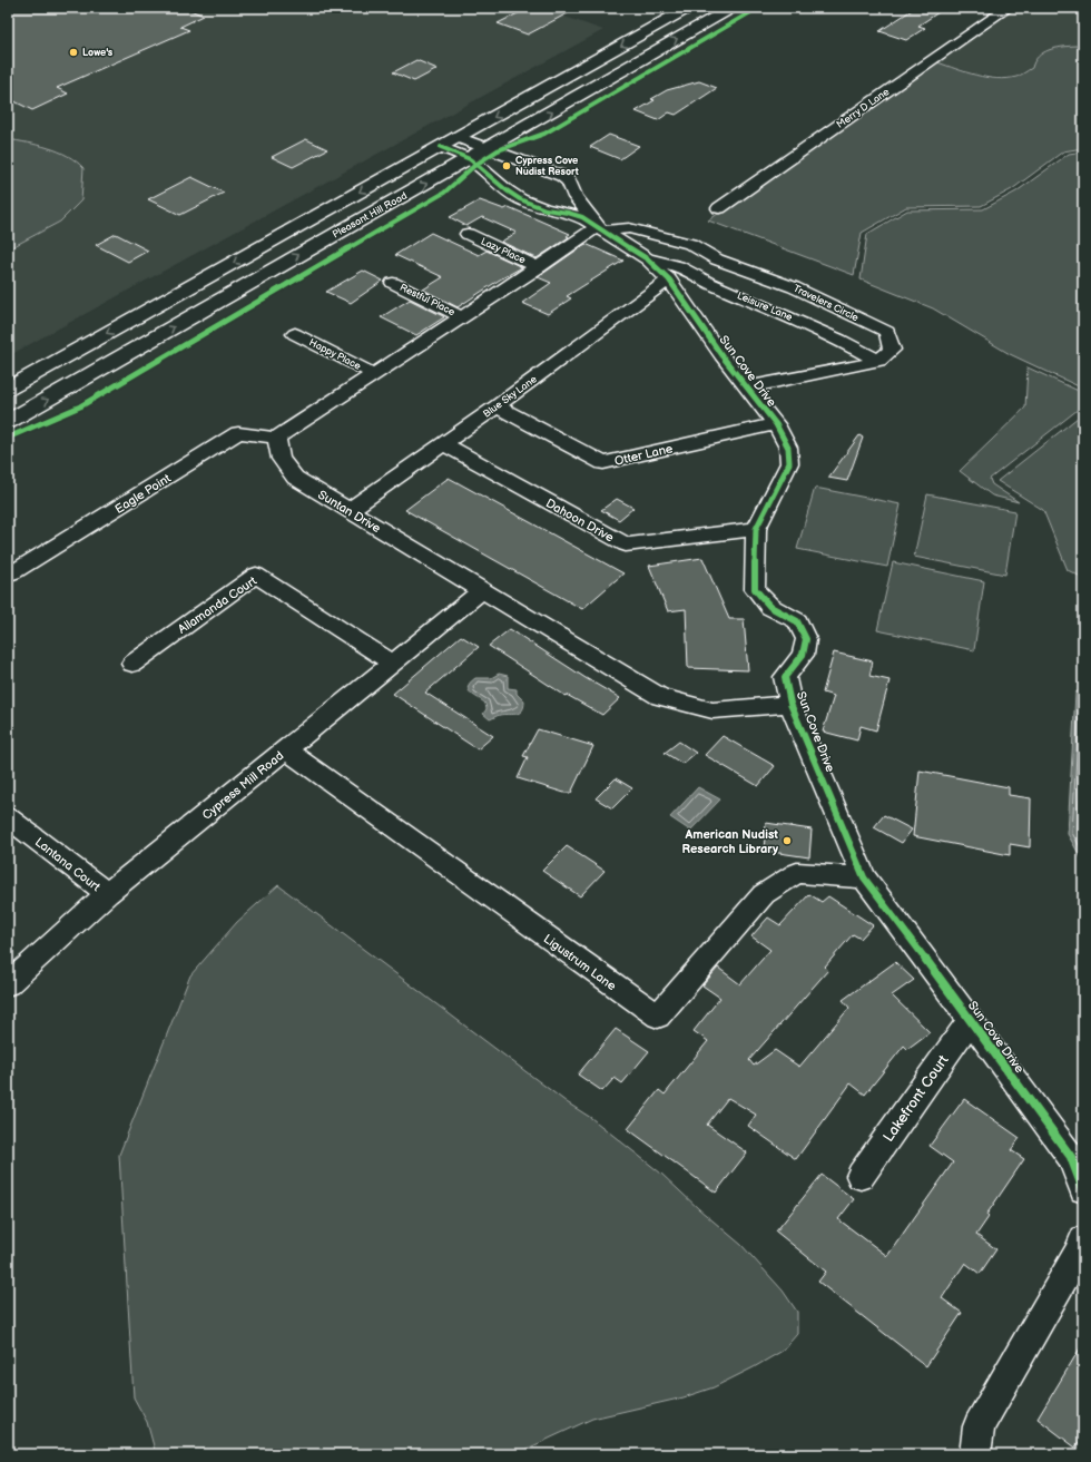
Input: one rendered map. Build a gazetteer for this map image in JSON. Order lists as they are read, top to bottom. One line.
{"streets":{"main road":["Pleasant Hill Road"],"street":["Merry D Lane","Lazy Place","Restful Place","Travelers Circle","Leisure Lane","Happy Place","Sun Cove Drive","Blue Sky Lane","Otter Lane","Eagle Point","Suntan Drive","Dahoon Drive","Allamanda Court","Cypress Mill Road","Lantana Court","Ligustrum Lane","Lakefront Court"]},"crossings":[["Pleasant Hill Road","Sun Cove Drive"],["Travelers Circle","Leisure Lane"],["Travelers Circle","Sun Cove Drive"],["Leisure Lane","Sun Cove Drive"],["Sun Cove Drive","Blue Sky Lane"],["Sun Cove Drive","Otter Lane"],["Sun Cove Drive","Suntan Drive"],["Sun Cove Drive","Dahoon Drive"],["Sun Cove Drive","Ligustrum Lane"],["Sun Cove Drive","Lakefront Court"],["Blue Sky Lane","Otter Lane"],["Blue Sky Lane","Suntan Drive"],["Blue Sky Lane","Dahoon Drive"],["Eagle Point","Suntan Drive"],["Suntan Drive","Cypress Mill Road"],["Allamanda Court","Cypress Mill Road"],["Cypress Mill Road","Lantana Court"],["Cypress Mill Road","Ligustrum Lane"]],"places":["Lowe's","Cypress Cove Nudist Resort","American Nudist Research Library"]}
